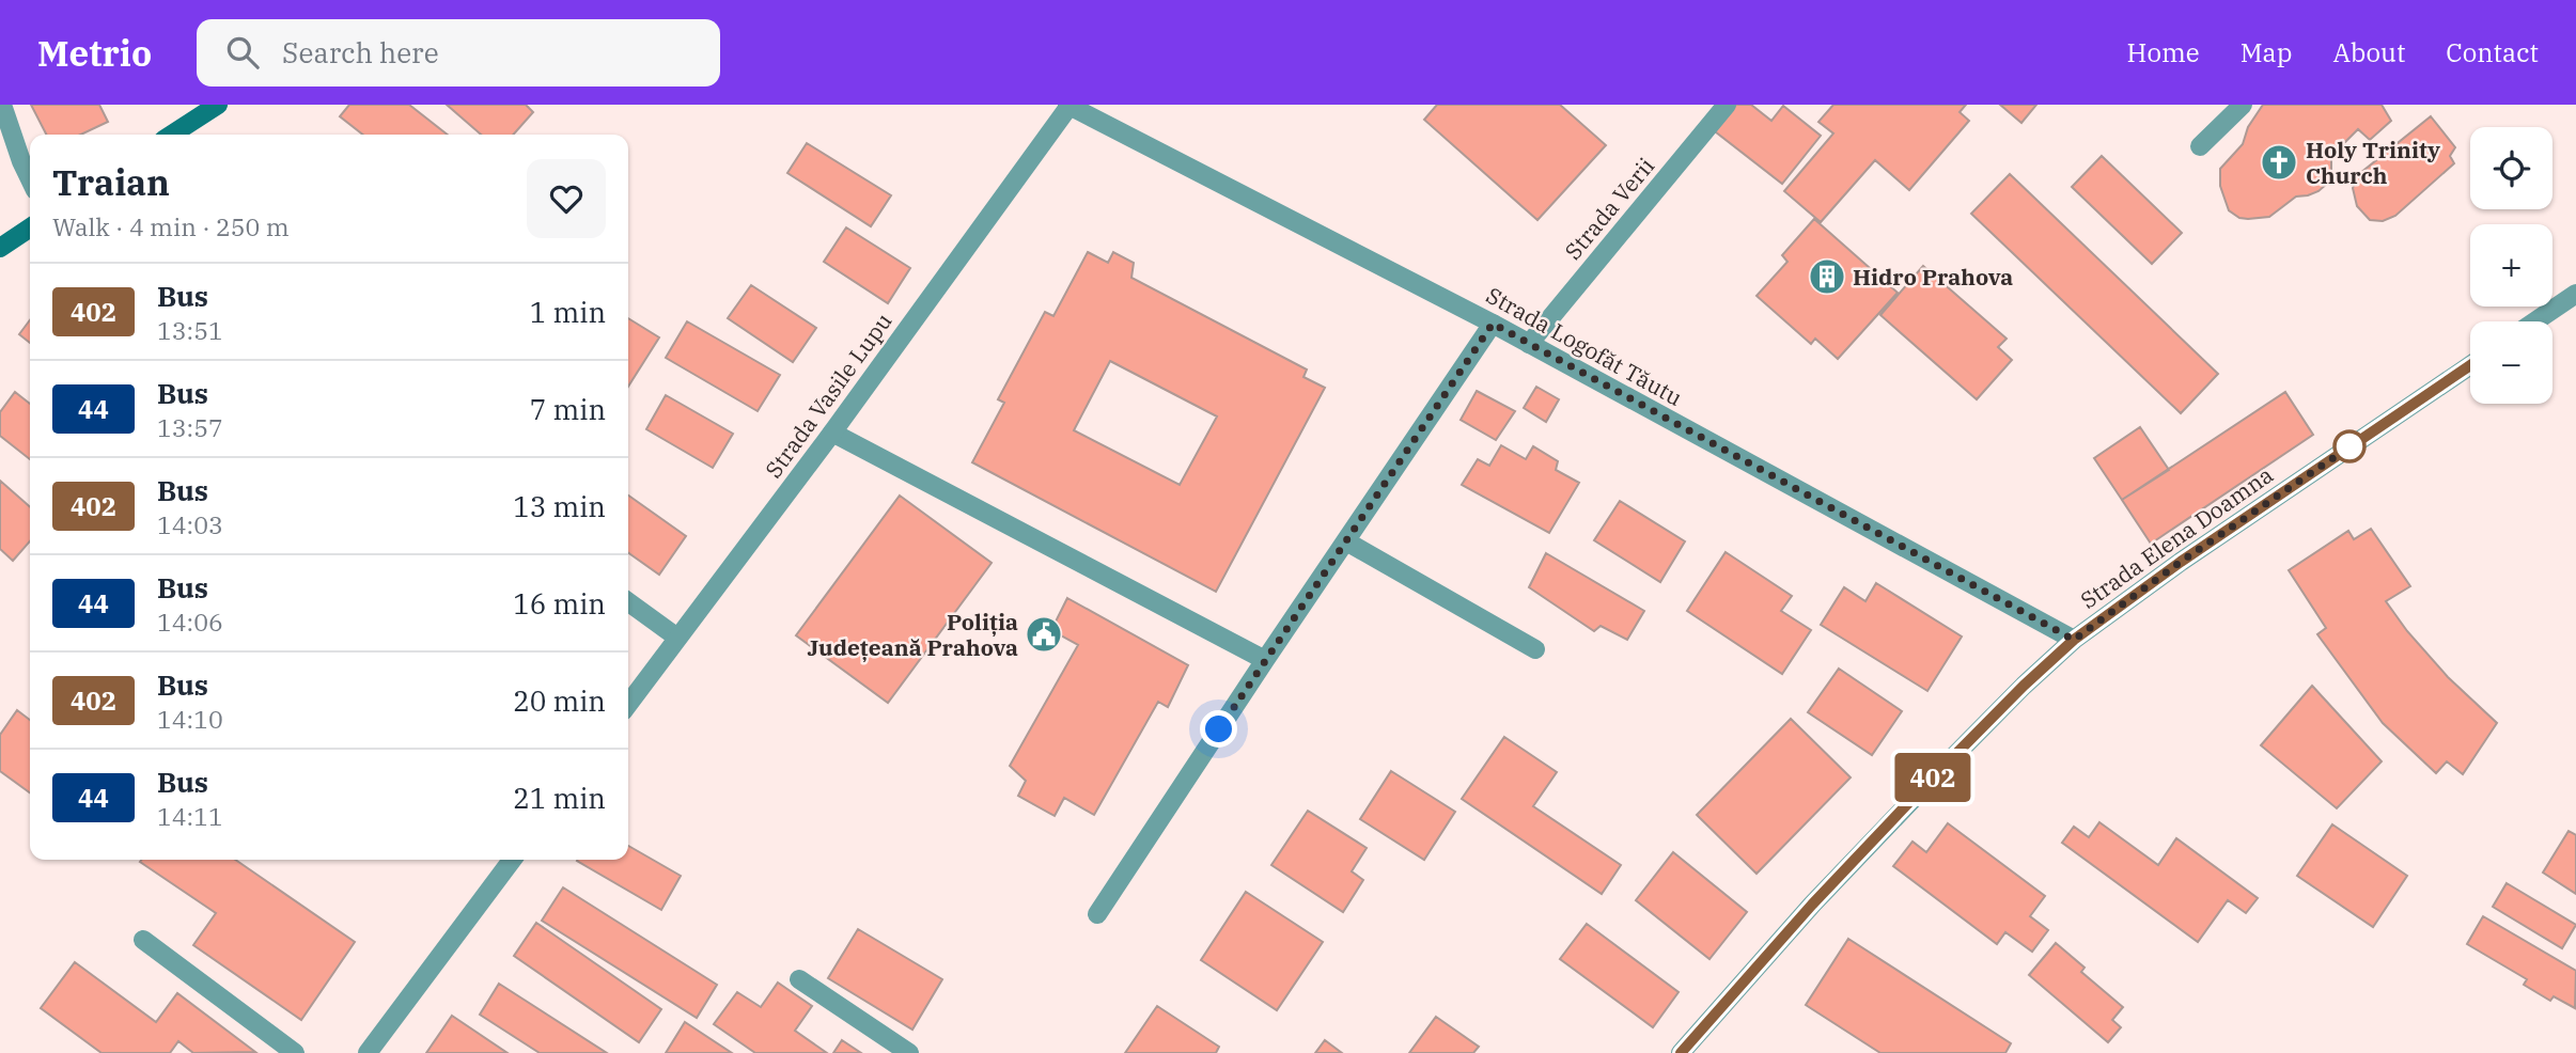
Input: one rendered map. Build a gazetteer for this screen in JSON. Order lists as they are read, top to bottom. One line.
{"streets":{"street":["Strada Verii","Strada Logofăt Tăutu","Strada Vasile Lupu","Strada Elena Doamna"]},"crossings":[["Strada Verii","Strada Logofăt Tăutu"],["Strada Logofăt Tăutu","Strada Vasile Lupu"],["Strada Logofăt Tăutu","Strada Elena Doamna"]],"places":{"church":["Holy Trinity Church"],"building":["Hidro Prahova"],"public building":["Poliția Județeană Prahova"]},"lines":["bus line 402"],"page":{"header":"Metrio","search":"Search here","nav":["Home","Map","About","Contact"],"on_map":"402","map_buttons":["+","−"],"heading":["Traian","Walk · 4 min · 250 m"],"list":[{"mark":"402","name":"Bus","note":"13:51","value":"1 min"},{"mark":"44","name":"Bus","note":"13:57","value":"7 min"},{"mark":"402","name":"Bus","note":"14:03","value":"13 min"},{"mark":"44","name":"Bus","note":"14:06","value":"16 min"},{"mark":"402","name":"Bus","note":"14:10","value":"20 min"},{"mark":"44","name":"Bus","note":"14:11","value":"21 min"}]}}
